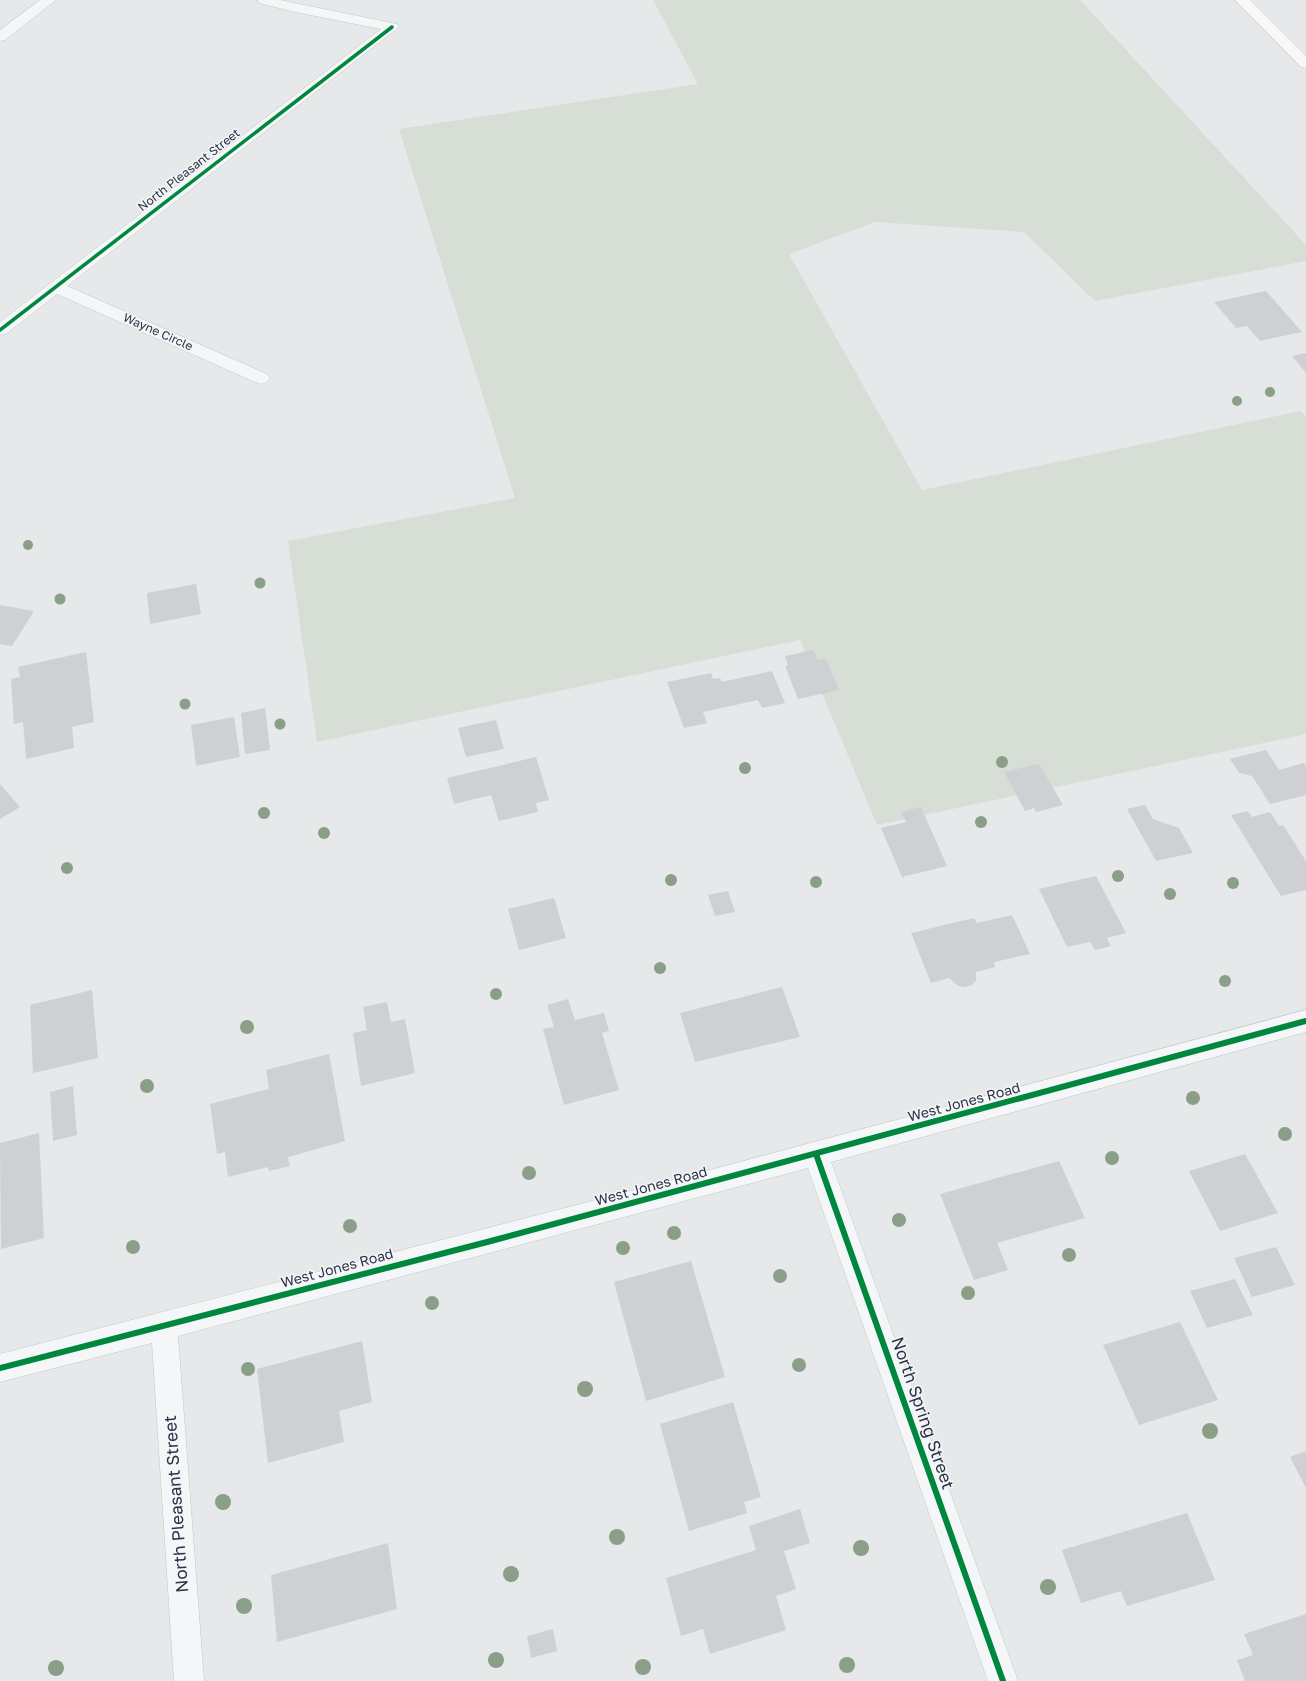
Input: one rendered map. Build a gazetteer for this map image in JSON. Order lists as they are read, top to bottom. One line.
{"streets":{"street":["North Pleasant Street","Wayne Circle","West Jones Road","North Spring Street"]},"crossings":[["North Pleasant Street","Wayne Circle"],["North Pleasant Street","West Jones Road"],["West Jones Road","North Spring Street"]]}
